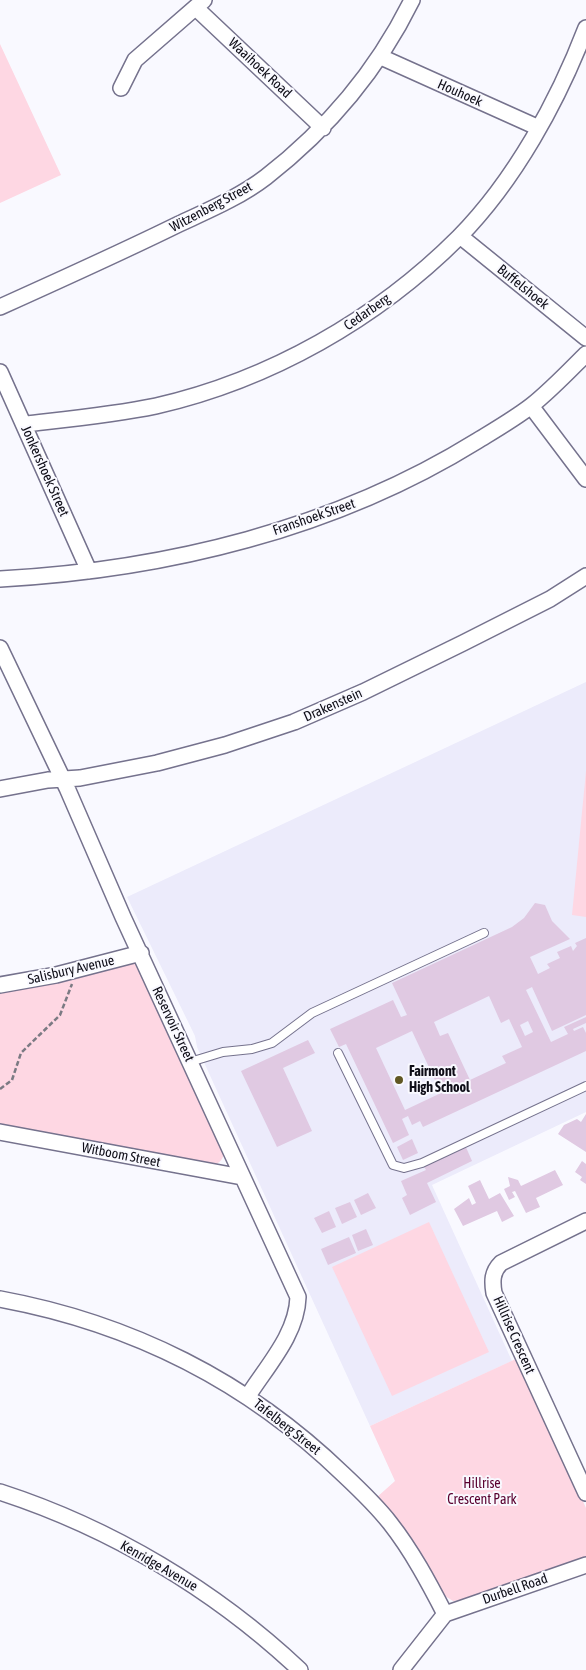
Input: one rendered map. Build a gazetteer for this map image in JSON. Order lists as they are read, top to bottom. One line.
{"streets":{"street":["Waaihoek Road","Houhoek","Witzenberg Street","Buffelshoek","Cedarberg","Jonkershoek Street","Franshoek Street","Drakenstein","Salisbury Avenue","Reservoir Street","Witboom Street","Hillrise Crescent","Tafelberg Street","Kenridge Avenue","Durbell Road"]},"crossings":[["Waaihoek Road","Witzenberg Street"],["Houhoek","Witzenberg Street"],["Houhoek","Cedarberg"],["Buffelshoek","Cedarberg"],["Cedarberg","Jonkershoek Street"],["Jonkershoek Street","Franshoek Street"],["Drakenstein","Reservoir Street"],["Salisbury Avenue","Reservoir Street"],["Reservoir Street","Witboom Street"],["Reservoir Street","Tafelberg Street"],["Tafelberg Street","Durbell Road"]],"parks":["Hillrise Crescent Park"],"places":["Fairmont High School"]}
